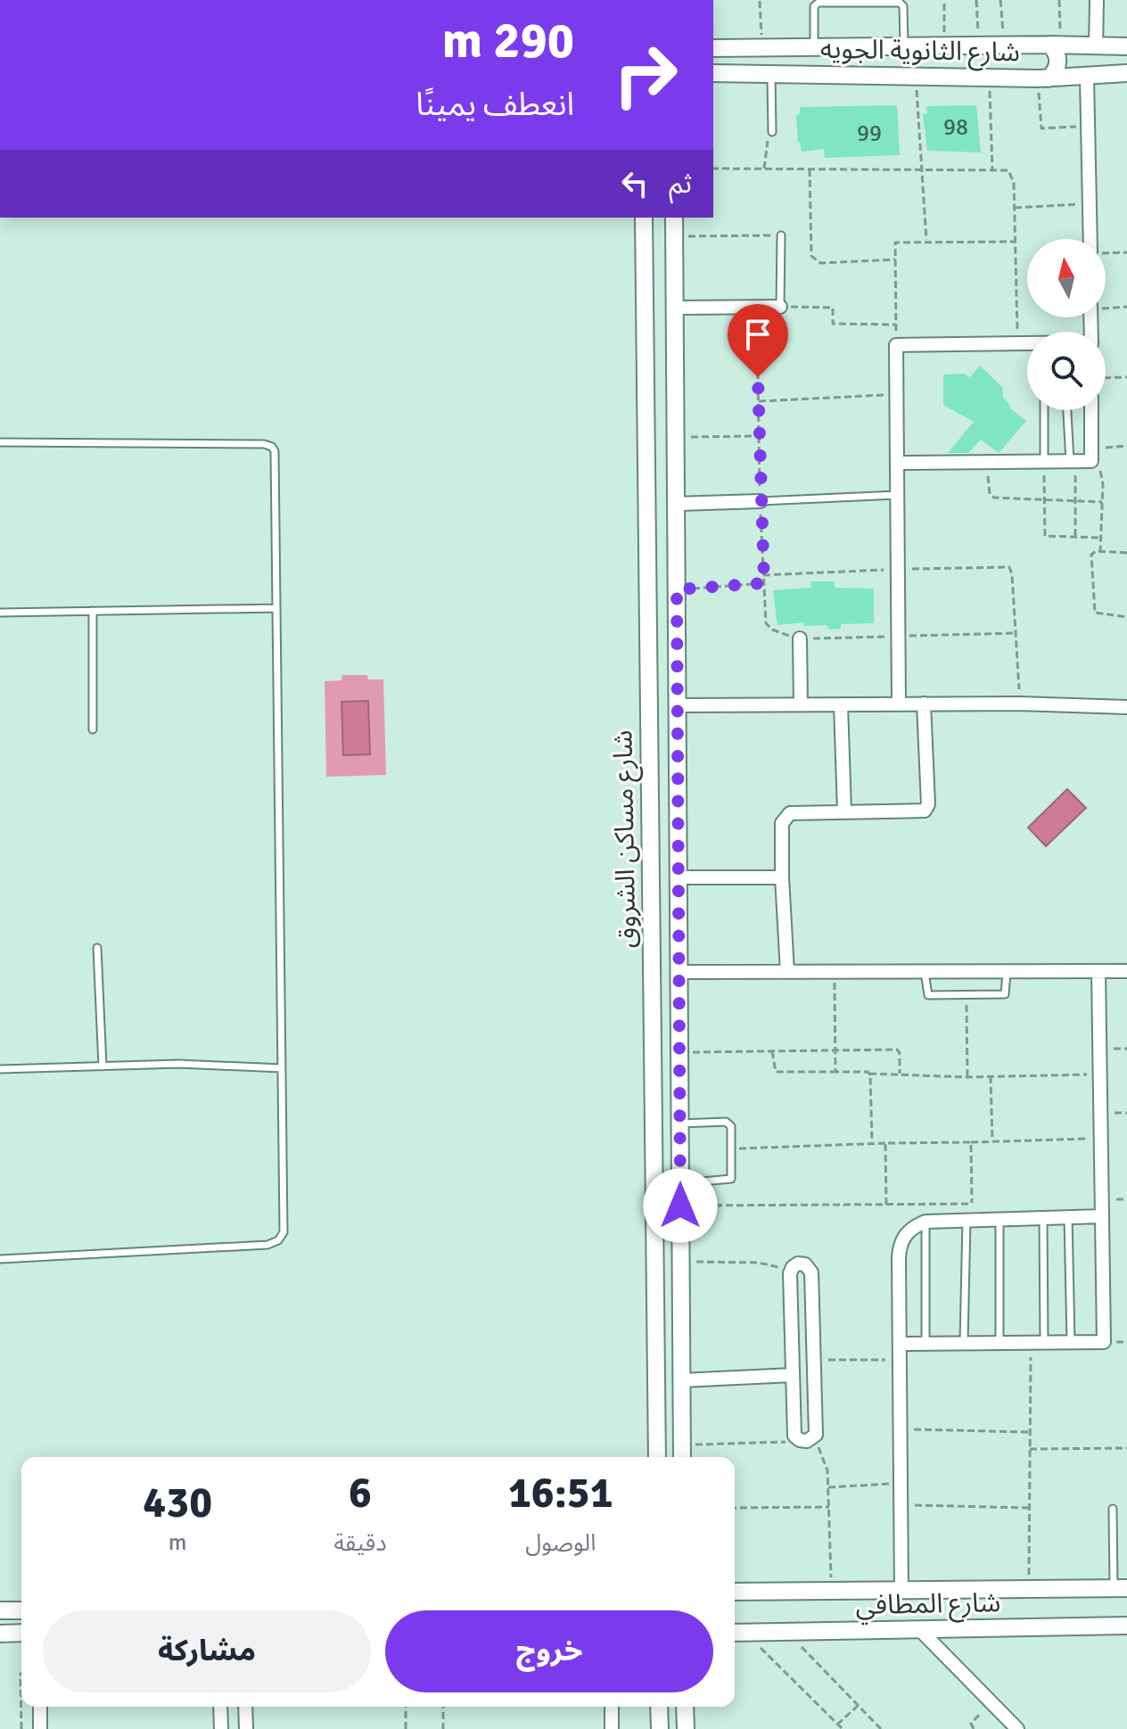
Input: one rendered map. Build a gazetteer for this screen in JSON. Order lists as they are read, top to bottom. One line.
{"streets":{"street":["شارع الثانوية الجويه","شارع مساكن الشروق","شارع المطافي"]},"house_numbers":["98","99"],"north":"top","page":{"turn":["290 m","انعطف يمينًا"],"then":"ثم","eta":["16:51","الوصول","6","دقيقة","430","m"],"buttons":["خروج","مشاركة"]}}
